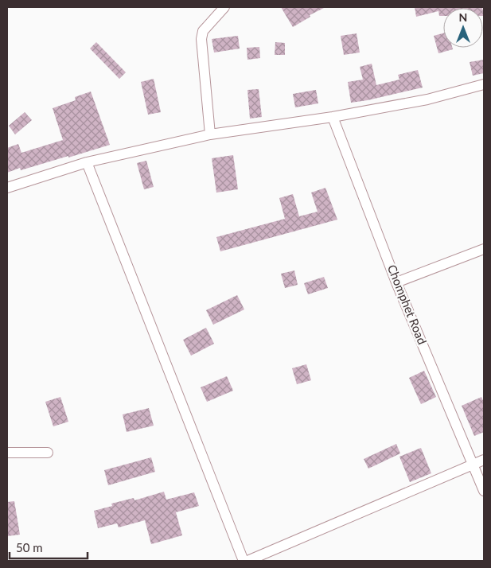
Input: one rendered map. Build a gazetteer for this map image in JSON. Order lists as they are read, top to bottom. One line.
{"streets":{"street":["Chomphet Road"]},"scale_bar":"50 m","north":"top"}
